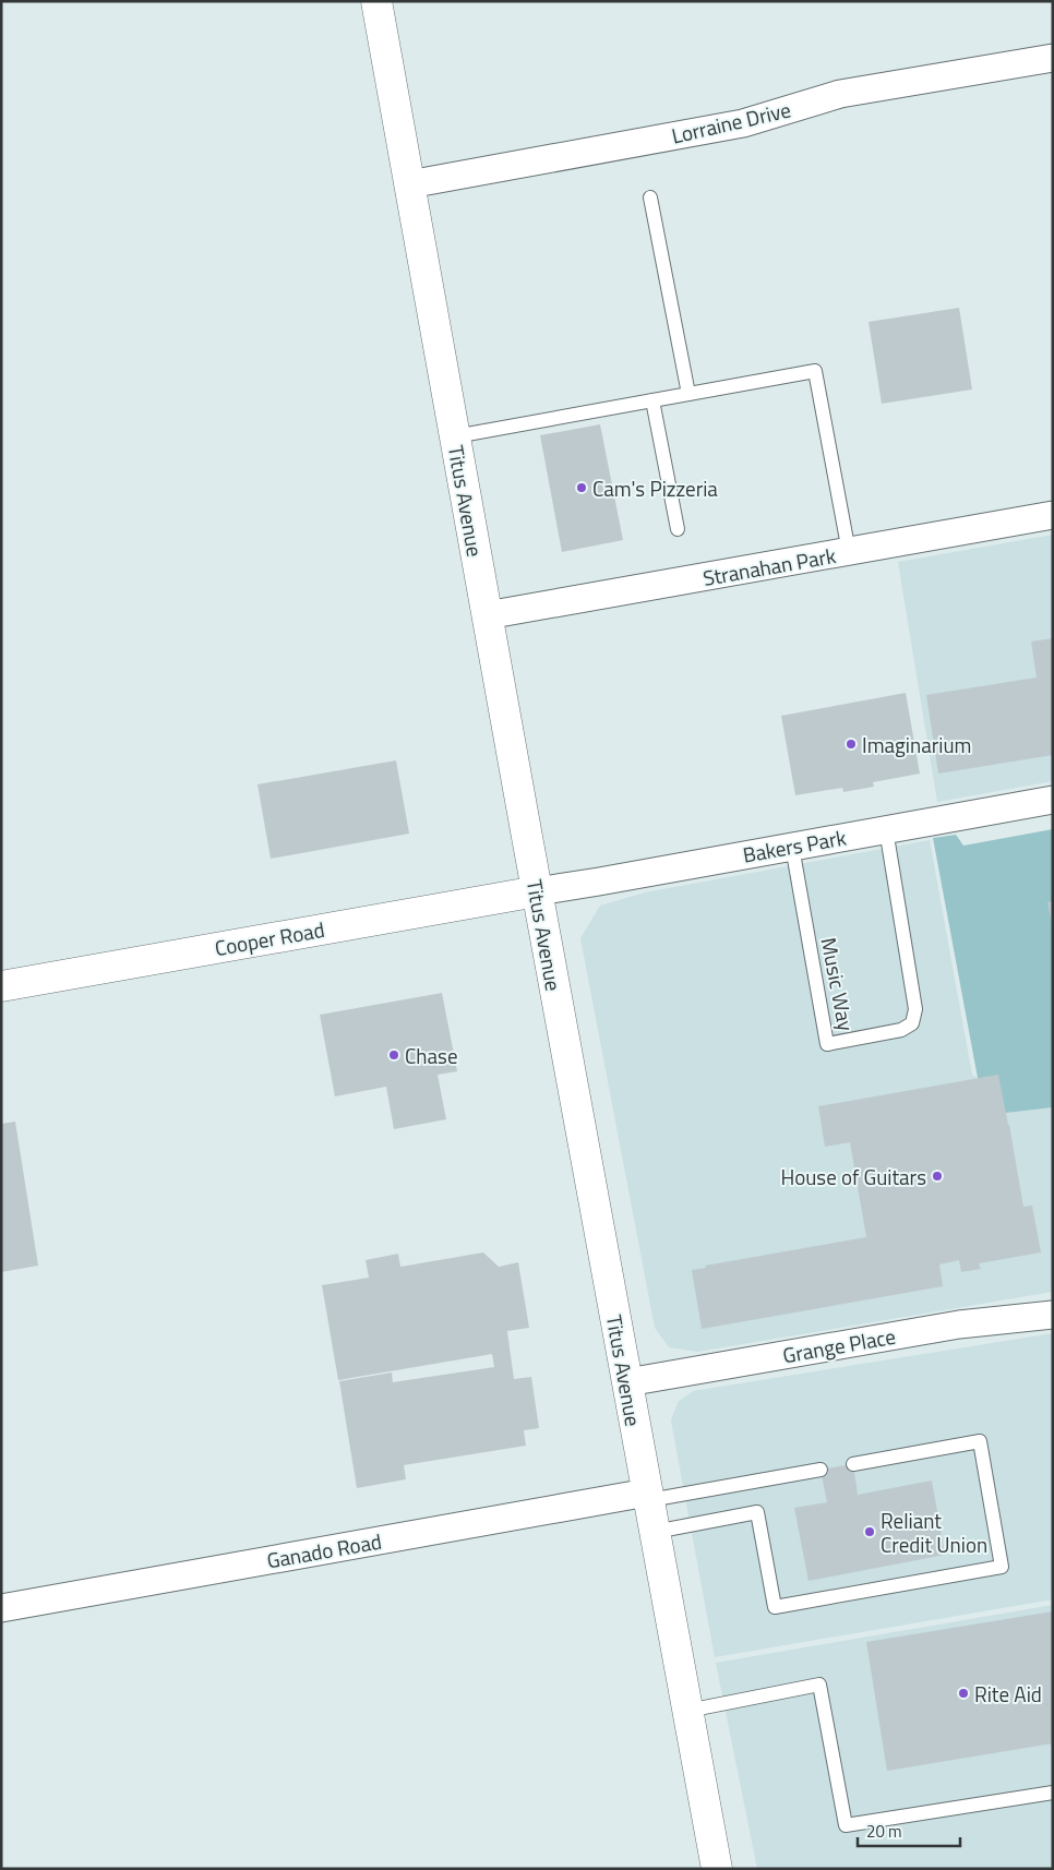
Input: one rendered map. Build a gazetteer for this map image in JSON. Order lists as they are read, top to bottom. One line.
{"streets":{"main road":["Titus Avenue","Cooper Road"],"street":["Lorraine Drive","Stranahan Park","Bakers Park","Grange Place","Ganado Road"],"lane":["Music Way"]},"crossings":[["Lorraine Drive","Titus Avenue"],["Titus Avenue","Stranahan Park"],["Titus Avenue","Bakers Park"],["Titus Avenue","Cooper Road"],["Titus Avenue","Grange Place"],["Titus Avenue","Ganado Road"],["Bakers Park","Cooper Road"],["Bakers Park","Music Way"]],"places":["Cam's Pizzeria","Imaginarium","Chase","House of Guitars","Reliant Credit Union","Rite Aid"],"scale_bar":"20 m"}
